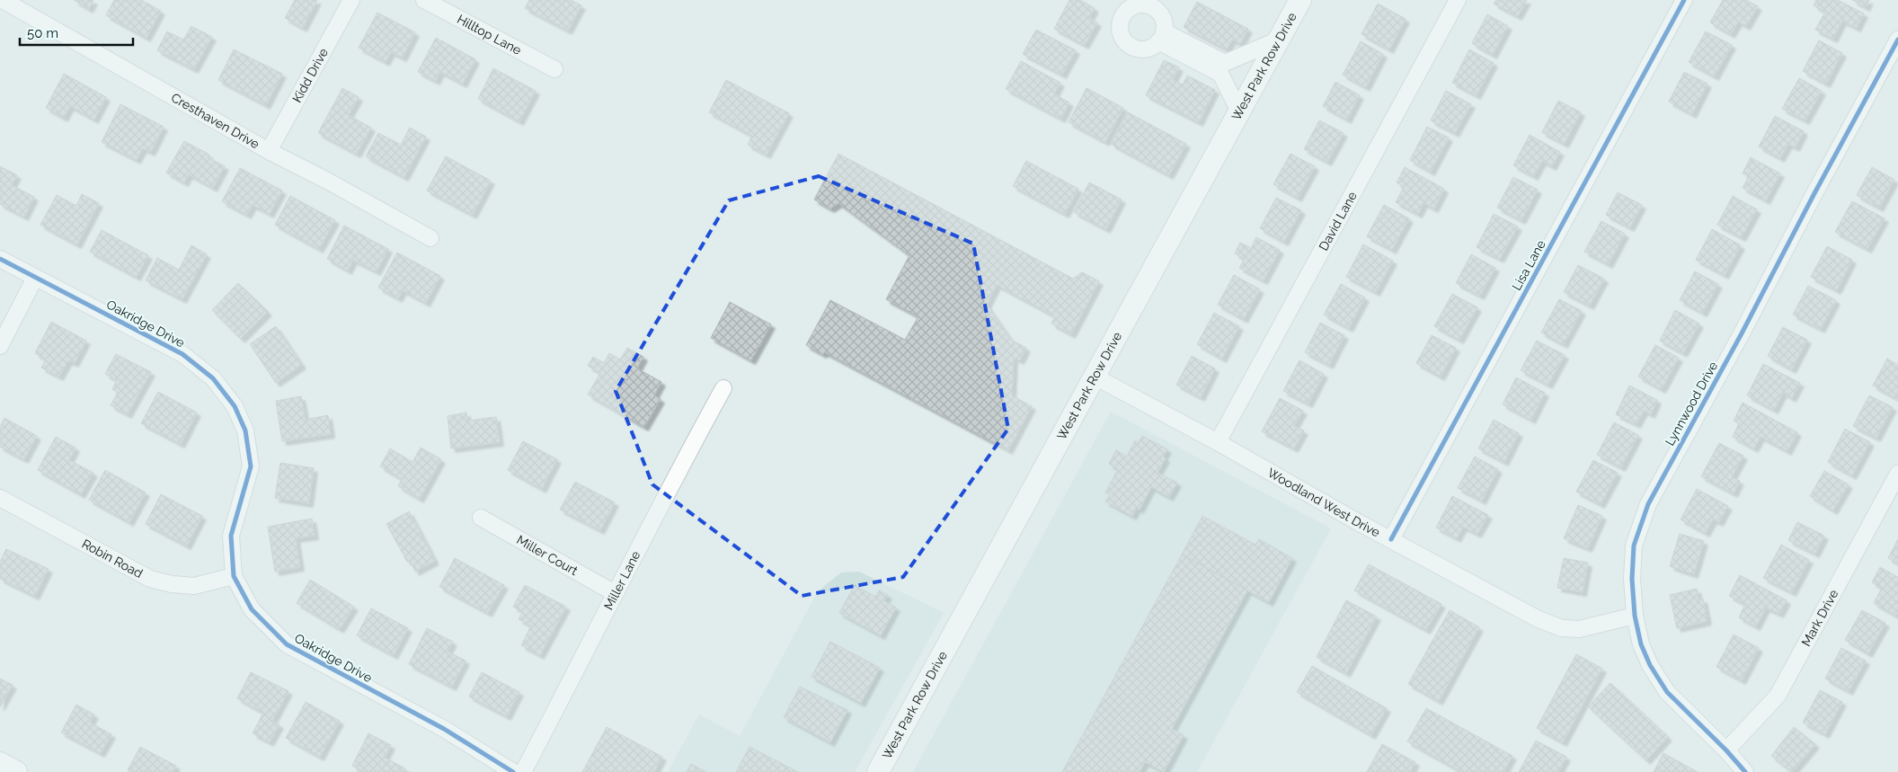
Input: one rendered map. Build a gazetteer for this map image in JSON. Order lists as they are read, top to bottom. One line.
{"streets":{"main road":["West Park Row Drive"],"street":["Hilltop Lane","Kidd Drive","Cresthaven Drive","David Lane","Lisa Lane","Oakridge Drive","Lynnwood Drive","Woodland West Drive","Miller Court","Robin Road","Miller Lane","Mark Drive"]},"crossings":[["West Park Row Drive","Woodland West Drive"],["Kidd Drive","Cresthaven Drive"],["David Lane","Woodland West Drive"],["Lisa Lane","Woodland West Drive"],["Oakridge Drive","Robin Road"],["Lynnwood Drive","Woodland West Drive"],["Lynnwood Drive","Mark Drive"],["Miller Court","Miller Lane"]],"scale_bar":"50 m"}
